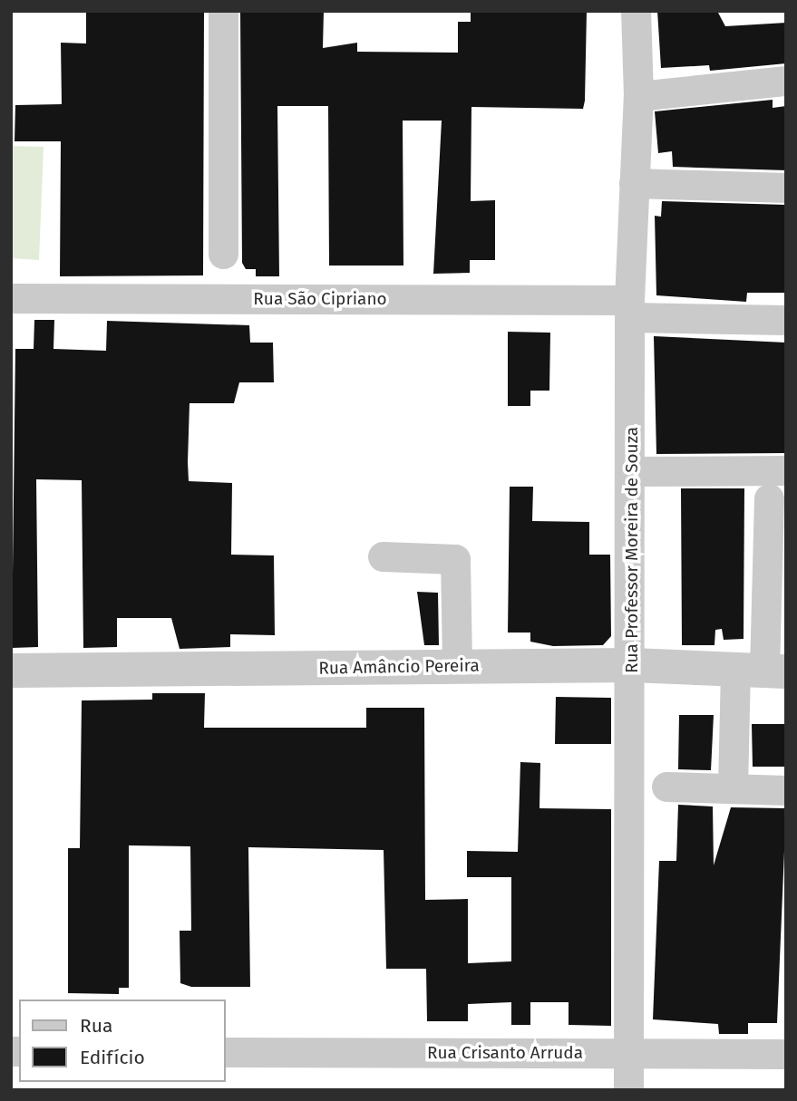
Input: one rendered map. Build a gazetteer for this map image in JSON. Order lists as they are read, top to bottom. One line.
{"streets":{"street":["Rua São Cipriano","Rua Professor Moreira de Souza","Rua Amâncio Pereira","Rua Crisanto Arruda"]},"crossings":[["Rua São Cipriano","Rua Professor Moreira de Souza"],["Rua Professor Moreira de Souza","Rua Amâncio Pereira"],["Rua Professor Moreira de Souza","Rua Crisanto Arruda"]],"legend":["Rua","Edifício"]}
